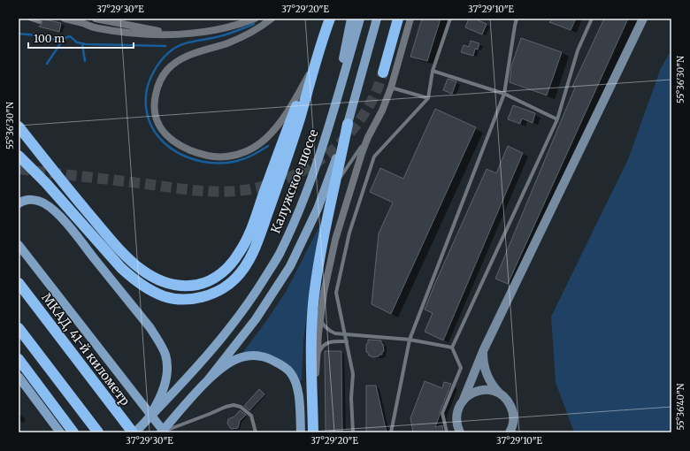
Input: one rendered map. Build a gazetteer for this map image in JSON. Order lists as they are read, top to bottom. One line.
{"streets":{"highway":["МКАД, 41-й километр"],"main road":["Калужское шоссе"]},"crossings":[["Калужское шоссе","МКАД, 41-й километр"]],"scale_bar":"100 m","coordinates":["37°29'30\"E","37°29'20\"E","37°29'10\"E","55°36'30\"N","55°36'40\"N"]}
